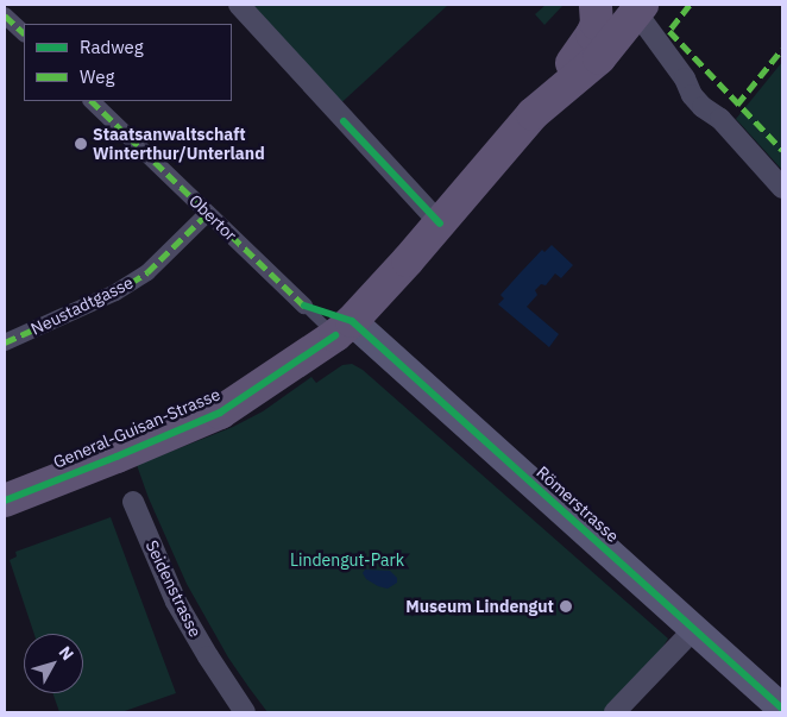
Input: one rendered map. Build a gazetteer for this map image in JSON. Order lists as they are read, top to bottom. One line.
{"streets":{"main road":["General-Guisan-Strasse","Römerstrasse"],"street":["Obertor","Neustadtgasse","Seidenstrasse"]},"crossings":[["Obertor","Neustadtgasse"],["Obertor","General-Guisan-Strasse"],["Obertor","Römerstrasse"],["General-Guisan-Strasse","Römerstrasse"]],"parks":["Lindengut-Park"],"places":["Staatsanwaltschaft Winterthur/Unterland","Museum Lindengut"],"legend":["Radweg","Weg"],"north":"top right"}
